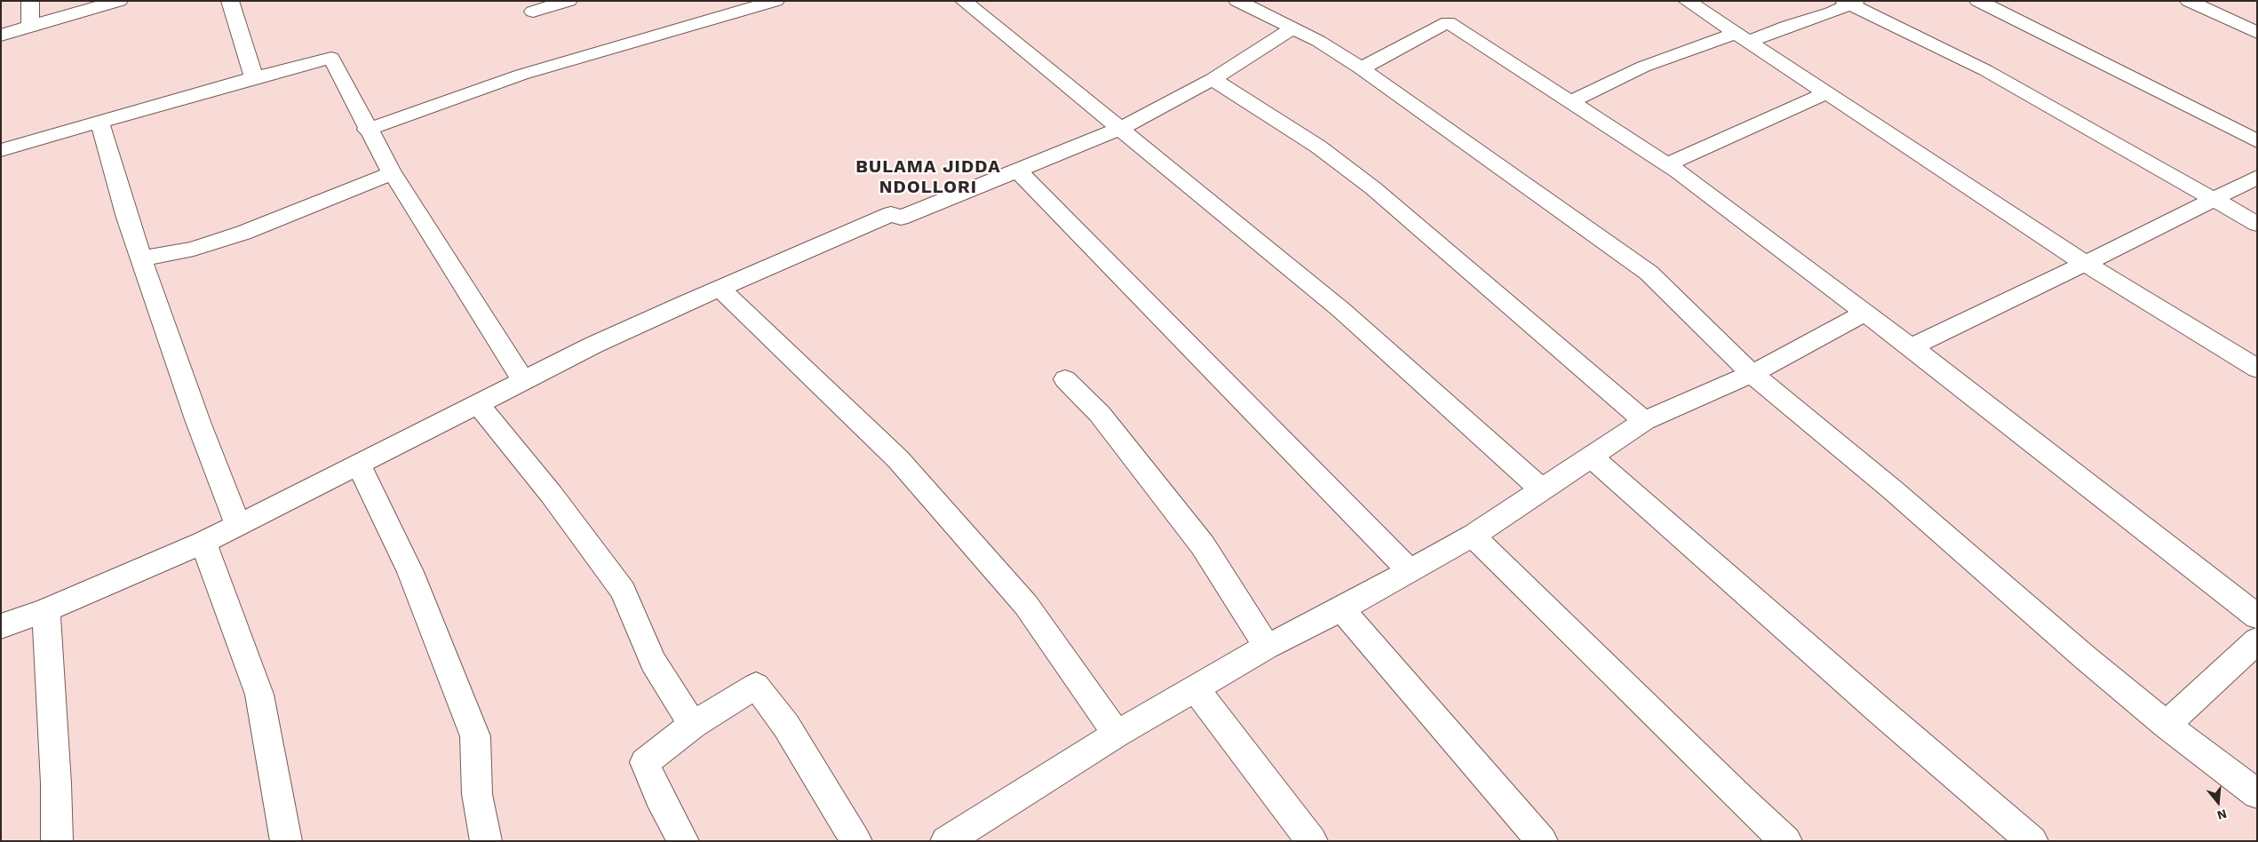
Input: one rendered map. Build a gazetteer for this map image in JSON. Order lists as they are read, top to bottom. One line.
{"districts":["BULAMA JIDDA NDOLLORI"],"north":"bottom"}
